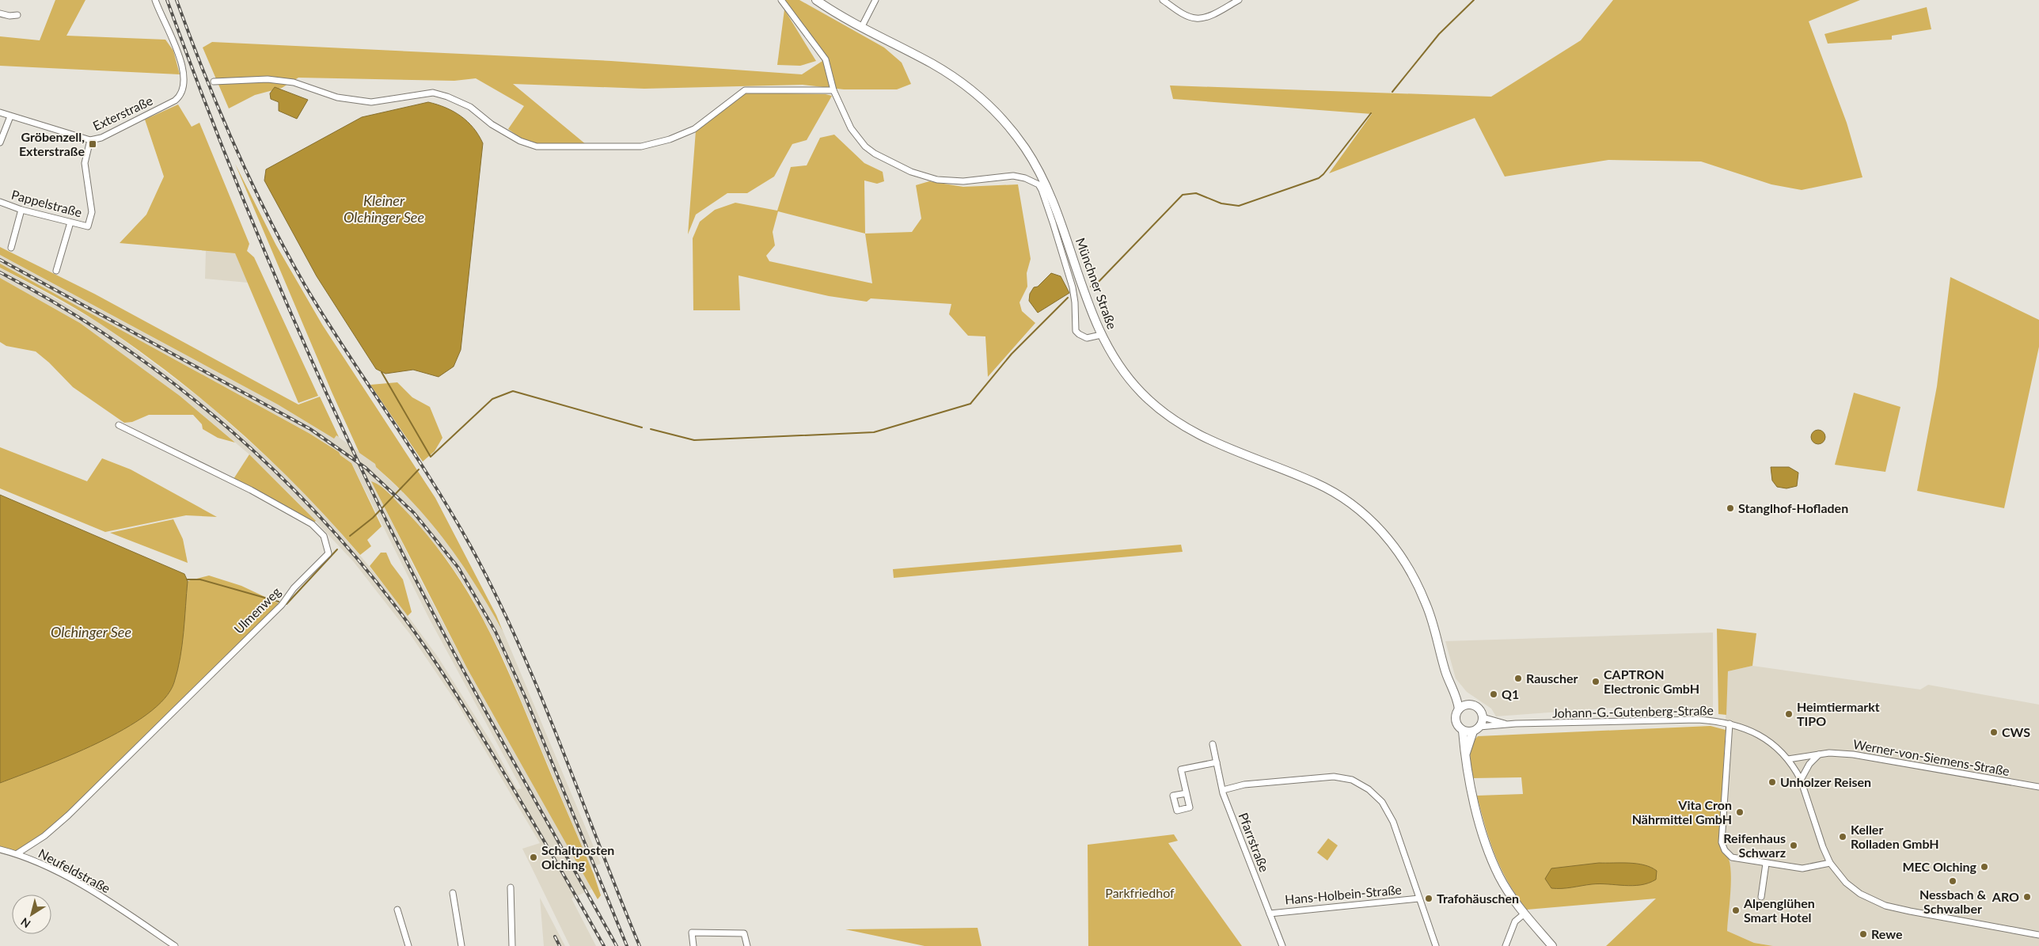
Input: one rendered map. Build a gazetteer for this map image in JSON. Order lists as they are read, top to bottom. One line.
{"streets":{"main road":["Münchner Straße"],"street":["Exterstraße","Pappelstraße","Ulmenweg","Johann-G.-Gutenberg-Straße","Werner-von-Siemens-Straße","Pfarrstraße","Neufeldstraße","Hans-Holbein-Straße"]},"crossings":[["Exterstraße","Pappelstraße"],["Ulmenweg","Neufeldstraße"],["Johann-G.-Gutenberg-Straße","Werner-von-Siemens-Straße"],["Pfarrstraße","Hans-Holbein-Straße"]],"water":["Kleiner Olchinger See","Olchinger See"],"parks":["Parkfriedhof"],"places":{"transit":["Gröbenzell, Exterstraße"],"other":["Stanglhof-Hofladen","Rauscher","CAPTRON Electronic GmbH","Q1","Heimtiermarkt TIPO","CWS","Unholzer Reisen","Vita Cron Nährmittel GmbH","Keller Rolladen GmbH","Reifenhaus Schwarz","Schaltposten Olching","MEC Olching","Nessbach & Schwalber","ARO","Trafohäuschen","Alpenglühen Smart Hotel","Rewe"]},"north":"bottom left"}
